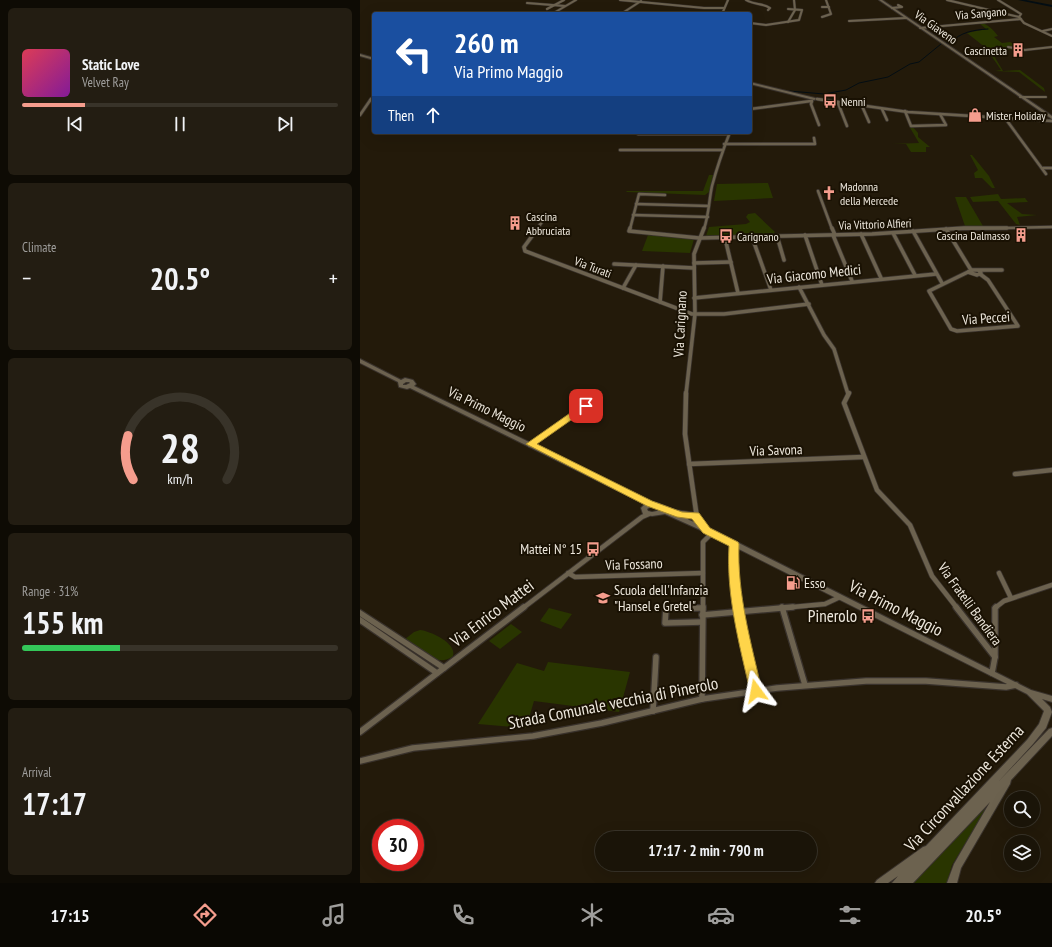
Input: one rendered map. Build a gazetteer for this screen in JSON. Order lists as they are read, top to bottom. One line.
{"streets":{"main road":["Via Giaveno","Via Primo Maggio","Via Circonvallazione Esterna"],"street":["Via Sangano","Via Vittorio Alfieri","Via Turati","Via Giacomo Medici","Via Peccei","Via Carignano","Via Savona","Via Fossano","Via Fratelli Bandiera","Via Enrico Mattei","Strada Comunale vecchia di Pinerolo"]},"crossings":[["Via Sangano","Via Giaveno"],["Via Vittorio Alfieri","Via Carignano"],["Via Turati","Via Carignano"],["Via Turati","Via Fratelli Bandiera"],["Via Giacomo Medici","Via Carignano"],["Via Giacomo Medici","Via Fratelli Bandiera"],["Via Carignano","Via Primo Maggio"],["Via Carignano","Via Savona"],["Via Primo Maggio","Via Enrico Mattei"],["Via Primo Maggio","Strada Comunale vecchia di Pinerolo"],["Via Primo Maggio","Via Circonvallazione Esterna"],["Via Savona","Via Fratelli Bandiera"],["Via Fossano","Via Enrico Mattei"]],"places":{"building":["Cascinetta","Cascina Abbruciata","Cascina Dalmasso"],"bus stop":["Nenni","Carignano","Mattei N° 15","Pinerolo"],"shop":["Mister Holiday"],"church":["Madonna della Mercede"],"fuel station":["Esso"],"school or university":["Scuola dell'Infanzia \"Hansel e Gretel\""]},"page":{"turn":["260 m","Via Primo Maggio"],"song":["Static Love","Velvet Ray"],"then":"Then","tile":["Climate",["Range · 31%","155 km"],["Arrival","17:17"]],"heat":["−","20.5°","+"],"limit":"30","trip":"17:17 · 2 min · 790 m","tabs":["17:15","20.5°"],"gauge":["28","km/h"]}}
